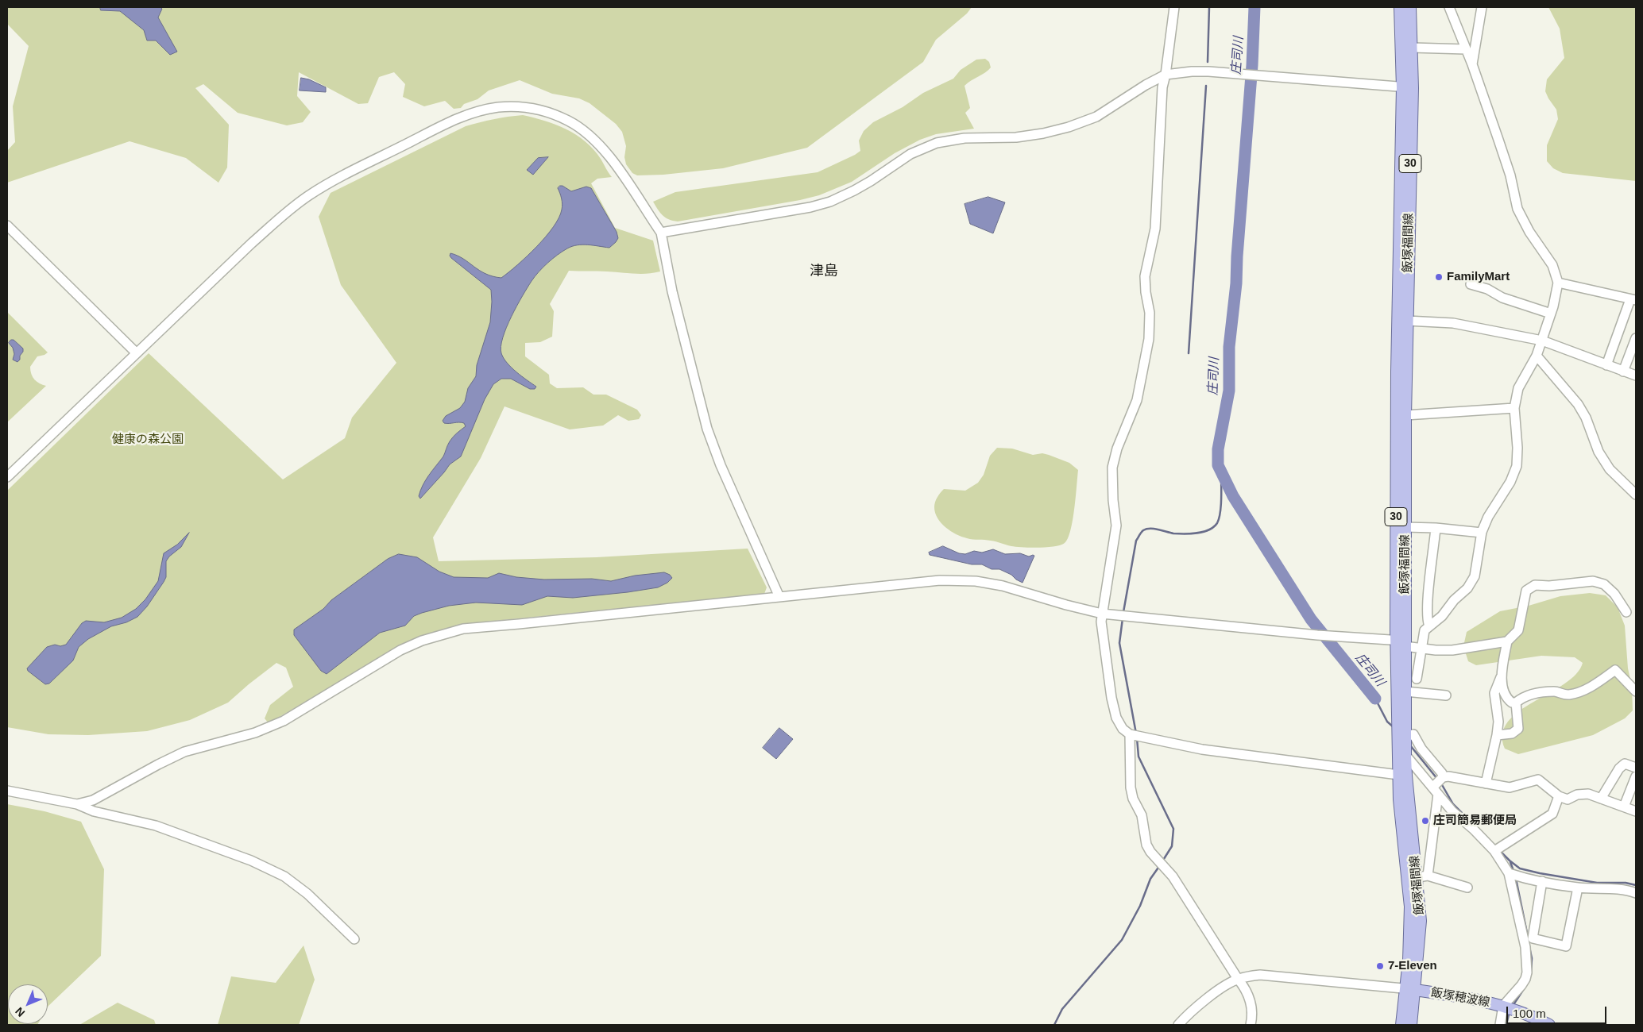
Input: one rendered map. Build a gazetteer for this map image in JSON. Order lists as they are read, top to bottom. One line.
{"streets":{"main road":["30","飯塚福間線","飯塚穂波線"]},"crossings":[["飯塚福間線","飯塚穂波線"]],"districts":["津島"],"water":["庄司川"],"parks":["健康の森公園"],"places":["FamilyMart","庄司簡易郵便局","7-Eleven"],"scale_bar":"100 m","north":"bottom left"}
